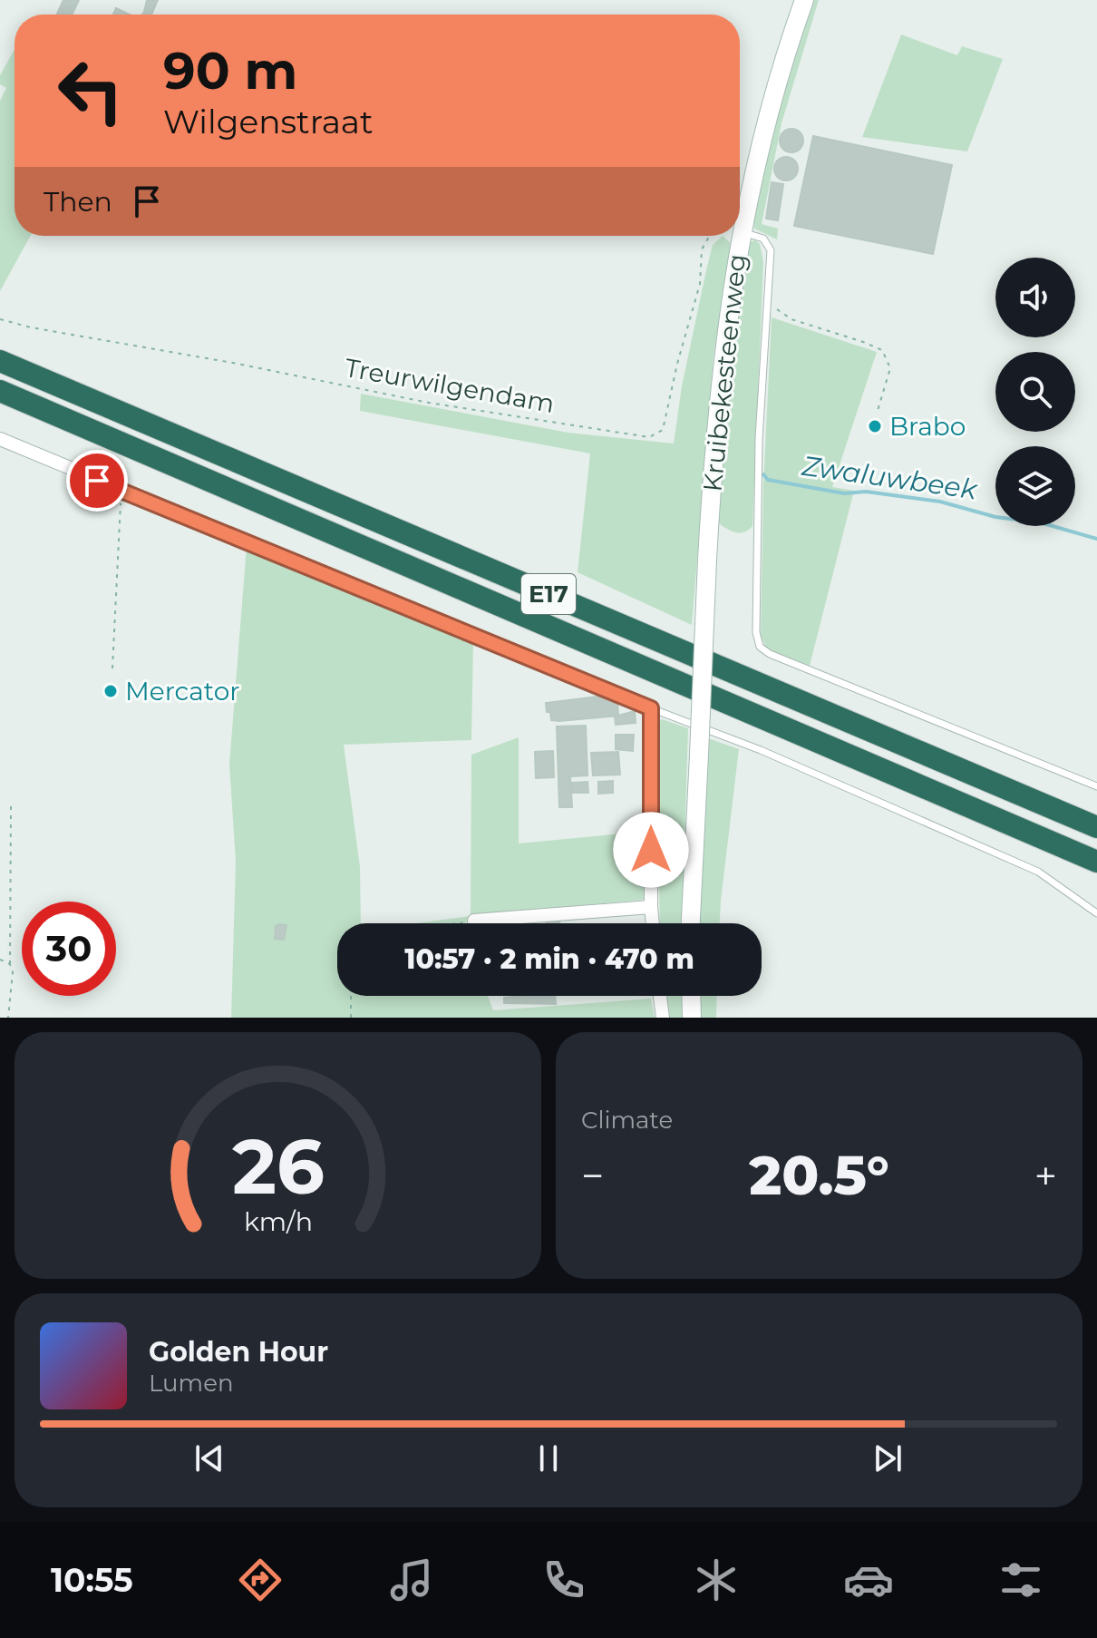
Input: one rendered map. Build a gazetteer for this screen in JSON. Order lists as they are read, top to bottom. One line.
{"streets":{"highway":["E17"],"street":["Kruibekesteenweg"],"path":["Treurwilgendam"]},"water":["Zwaluwbeek"],"places":["Brabo","Mercator"],"page":{"turn":["90 m","Wilgenstraat"],"then":"Then","limit":"30","trip":"10:57 · 2 min · 470 m","tile":"Climate","heat":["−","20.5°","+"],"song":["Golden Hour","Lumen"],"tabs":"10:55","gauge":["26","km/h"]}}
